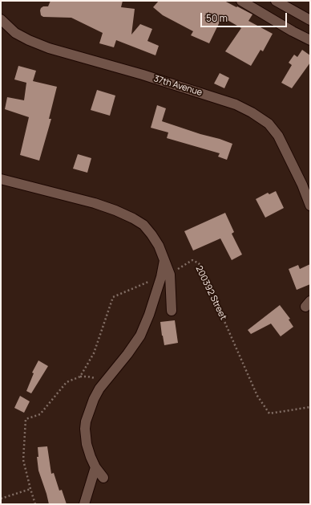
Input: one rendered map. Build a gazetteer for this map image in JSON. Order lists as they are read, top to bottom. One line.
{"streets":{"street":["37th Avenue"],"path":["200392 Street"]},"scale_bar":"50 m"}
